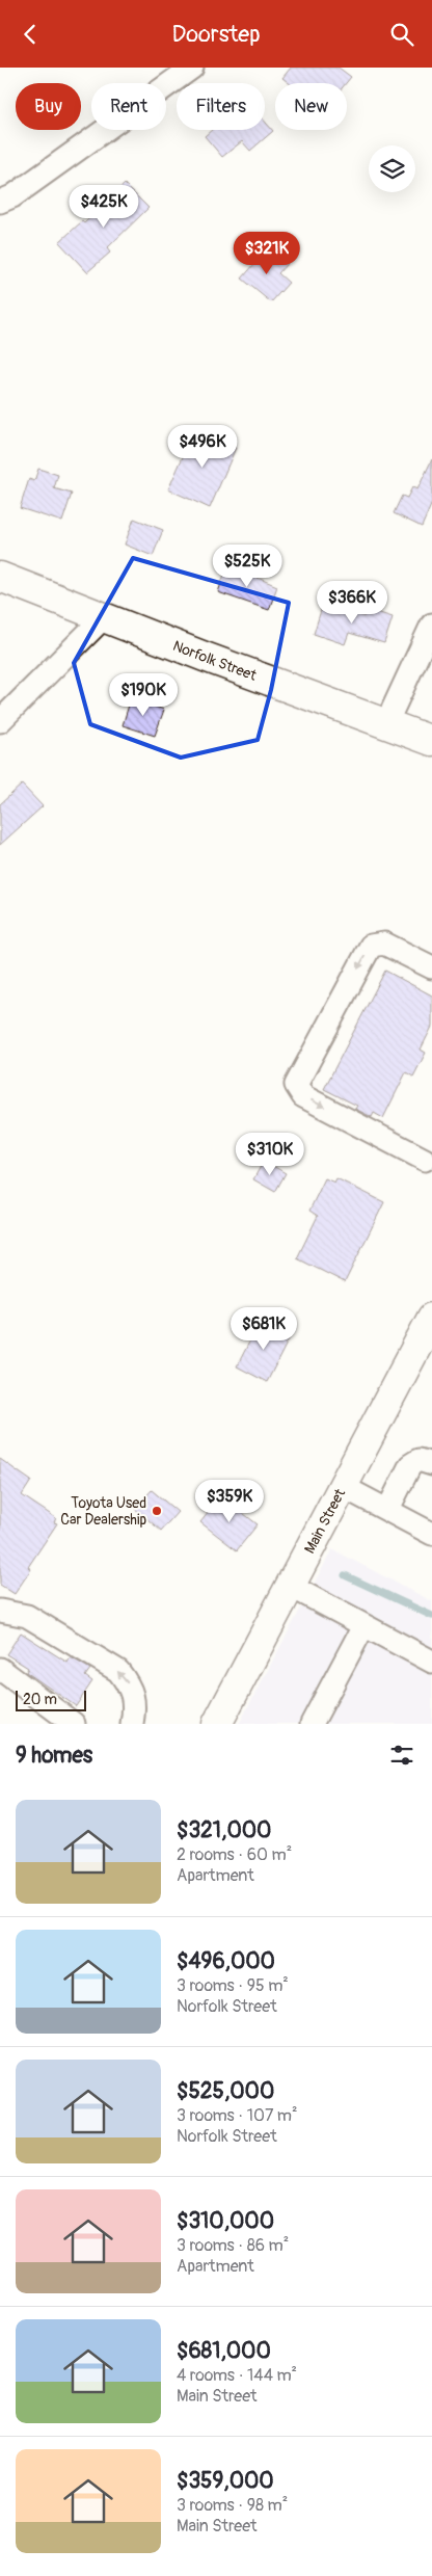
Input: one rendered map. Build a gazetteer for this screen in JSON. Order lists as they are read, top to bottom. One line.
{"streets":{"main road":["Norfolk Street","Main Street"]},"places":["Toyota Used Car Dealership"],"scale_bar":"20 m","page":{"header":"Doorstep","chip":["Buy","Rent","Filters","New"],"price":["$425K","$321K","$496K","$525K","$366K","$190K","$310K","$681K","$359K"],"scale":"20 m","heading":"9 homes","list":[{"name":"$321,000","note":"2 rooms · 60 m² · Apartment"},{"name":"$496,000","note":"3 rooms · 95 m² · Norfolk Street"},{"name":"$525,000","note":"3 rooms · 107 m² · Norfolk Street"},{"name":"$310,000","note":"3 rooms · 86 m² · Apartment"},{"name":"$681,000","note":"4 rooms · 144 m² · Main Street"},{"name":"$359,000","note":"3 rooms · 98 m² · Main Street"}]}}
